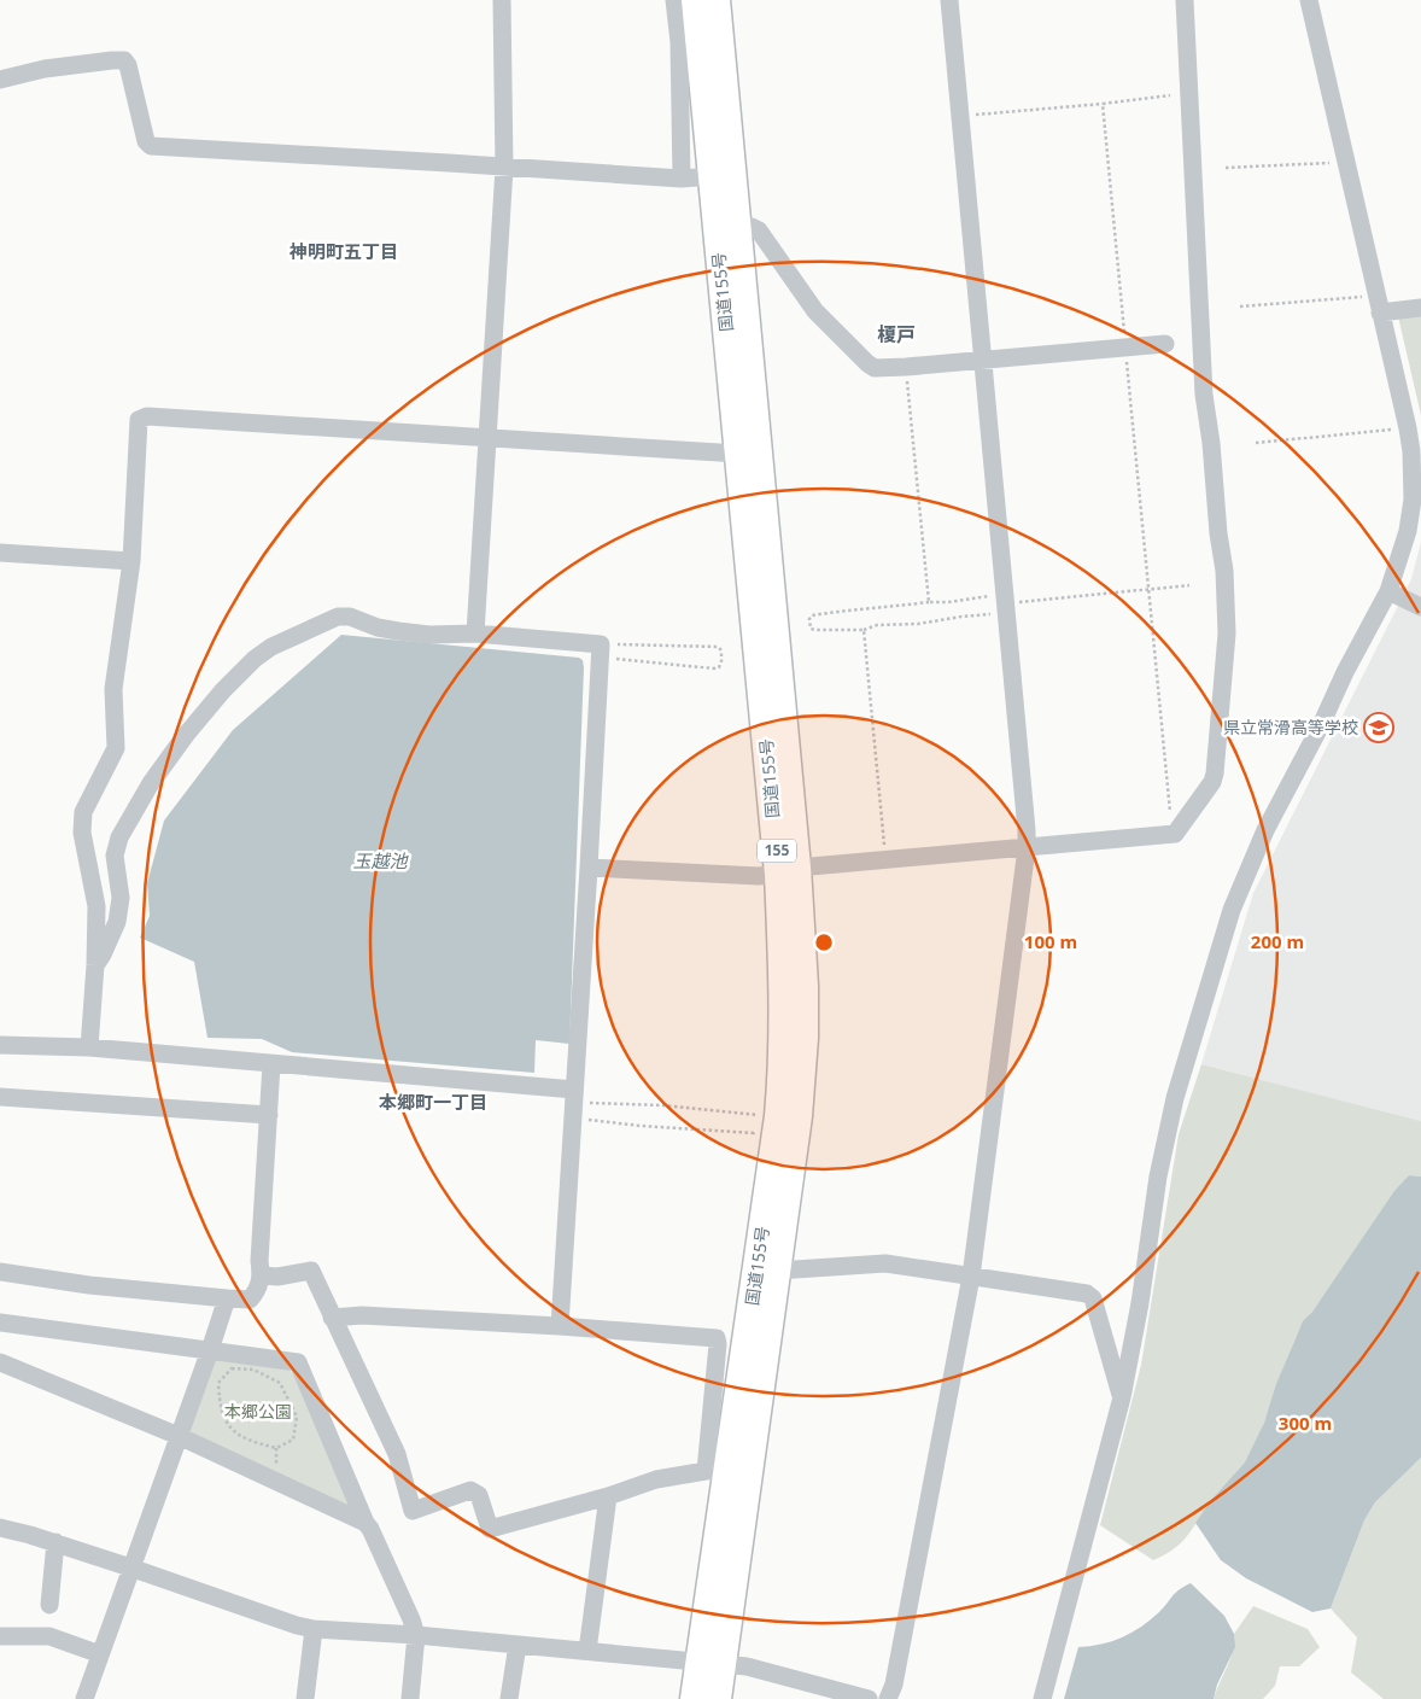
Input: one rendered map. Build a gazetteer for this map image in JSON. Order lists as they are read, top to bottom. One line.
{"streets":{"highway":["国道155号","155"]},"districts":["神明町五丁目","榎戸","本郷町一丁目"],"water":["玉越池"],"parks":["本郷公園"],"places":{"school or university":["県立常滑高等学校"]},"rings":["100 m","200 m","300 m"]}
